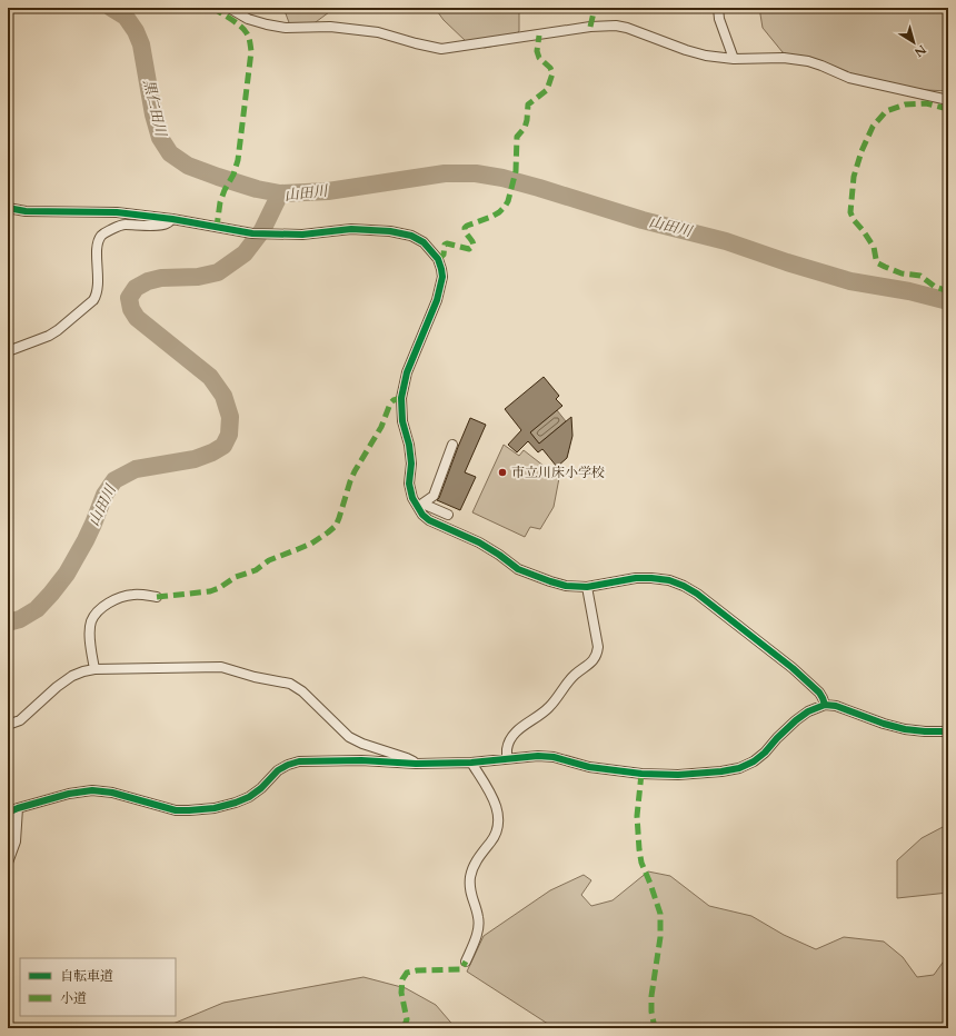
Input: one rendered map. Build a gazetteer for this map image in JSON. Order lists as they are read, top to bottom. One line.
{"water":["黒仁田川","山田川"],"places":["市立川床小学校"],"legend":["自転車道","小道"],"north":"bottom right"}
